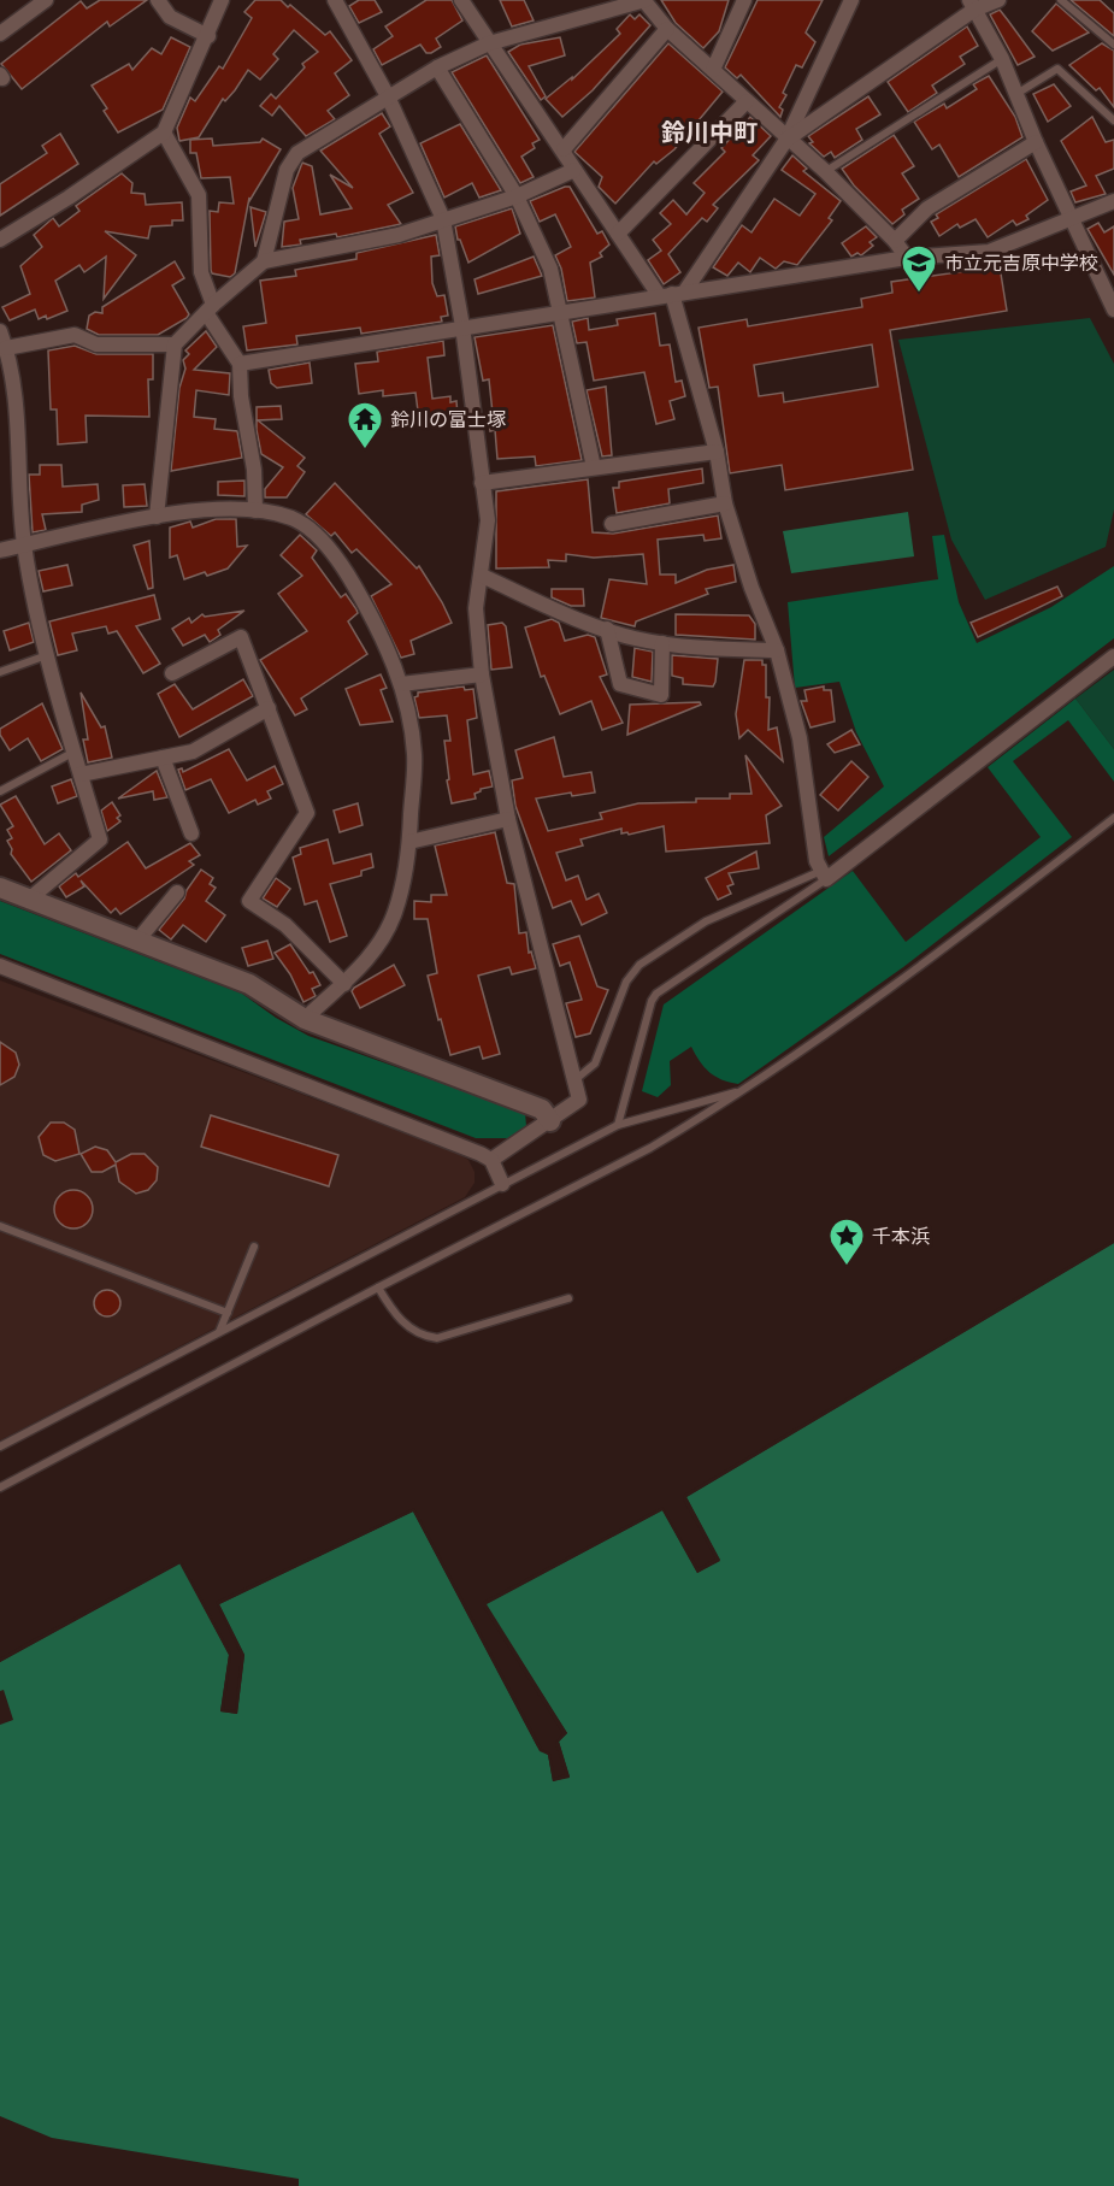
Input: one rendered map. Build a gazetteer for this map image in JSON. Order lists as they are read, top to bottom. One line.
{"districts":["鈴川中町"],"places":{"school or university":["市立元吉原中学校"],"temple":["鈴川の富士塚"],"place":["千本浜"]}}
